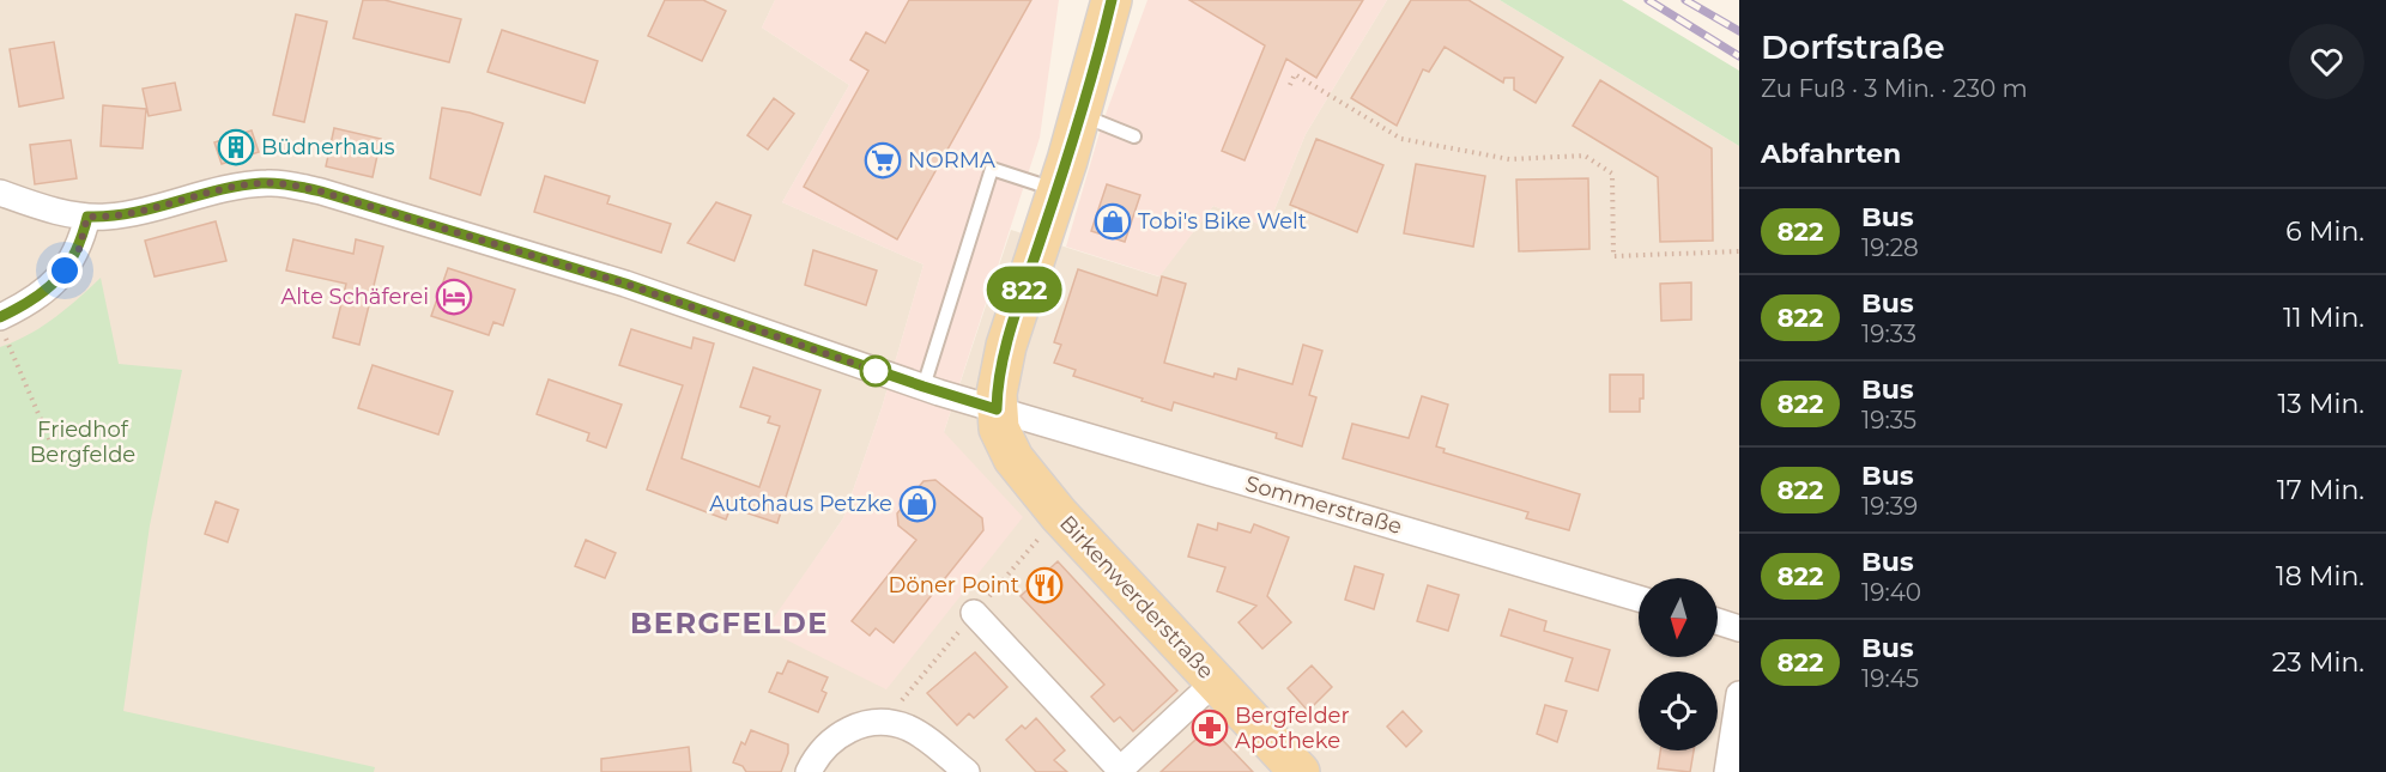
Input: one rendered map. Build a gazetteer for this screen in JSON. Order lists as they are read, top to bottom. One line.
{"streets":{"main road":["Birkenwerderstraße"],"street":["Sommerstraße"]},"crossings":[["Sommerstraße","Birkenwerderstraße"]],"districts":["BERGFELDE"],"parks":["Friedhof Bergfelde"],"places":{"building":["Büdnerhaus"],"supermarket":["NORMA"],"shop":["Tobi's Bike Welt","Autohaus Petzke"],"hotel":["Alte Schäferei"],"restaurant":["Döner Point"],"pharmacy":["Bergfelder Apotheke"]},"lines":["bus line 822"],"north":"bottom","page":{"on_map":"822","heading":[["Dorfstraße","Zu Fuß · 3 Min. · 230 m"],"Abfahrten"],"list":[{"mark":"822","name":"Bus","note":"19:28","value":"6 Min."},{"mark":"822","name":"Bus","note":"19:33","value":"11 Min."},{"mark":"822","name":"Bus","note":"19:35","value":"13 Min."},{"mark":"822","name":"Bus","note":"19:39","value":"17 Min."},{"mark":"822","name":"Bus","note":"19:40","value":"18 Min."},{"mark":"822","name":"Bus","note":"19:45","value":"23 Min."}]}}
